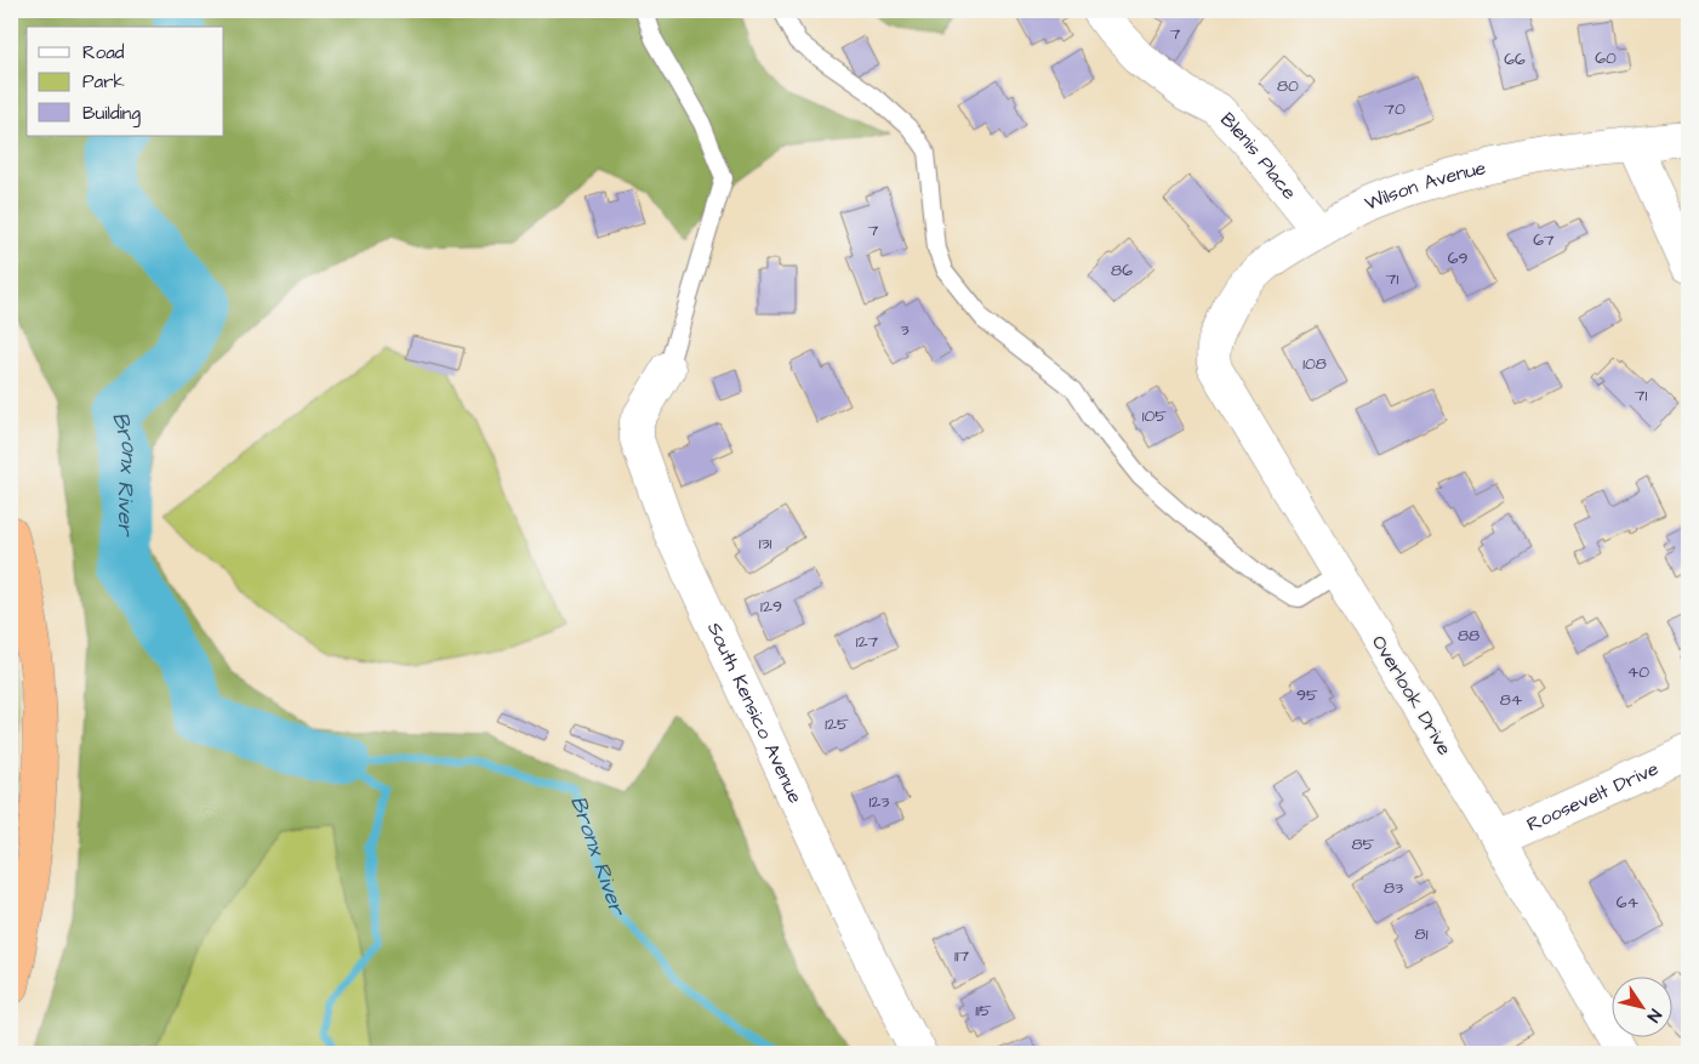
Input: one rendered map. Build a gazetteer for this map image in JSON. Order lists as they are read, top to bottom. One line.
{"streets":{"street":["Blenis Place","Wilson Avenue","Overlook Drive","South Kensico Avenue","Roosevelt Drive"]},"crossings":[["Blenis Place","Wilson Avenue"],["Wilson Avenue","Overlook Drive"],["Overlook Drive","Roosevelt Drive"]],"water":["Bronx River"],"house_numbers":["7","60","66","80","70","7","67","69","86","71","3","108","71","105","131","129","88","127","40","95","84","125","123","85","83","64","81","117","115"],"legend":["Road","Park","Building"],"north":"bottom right"}
